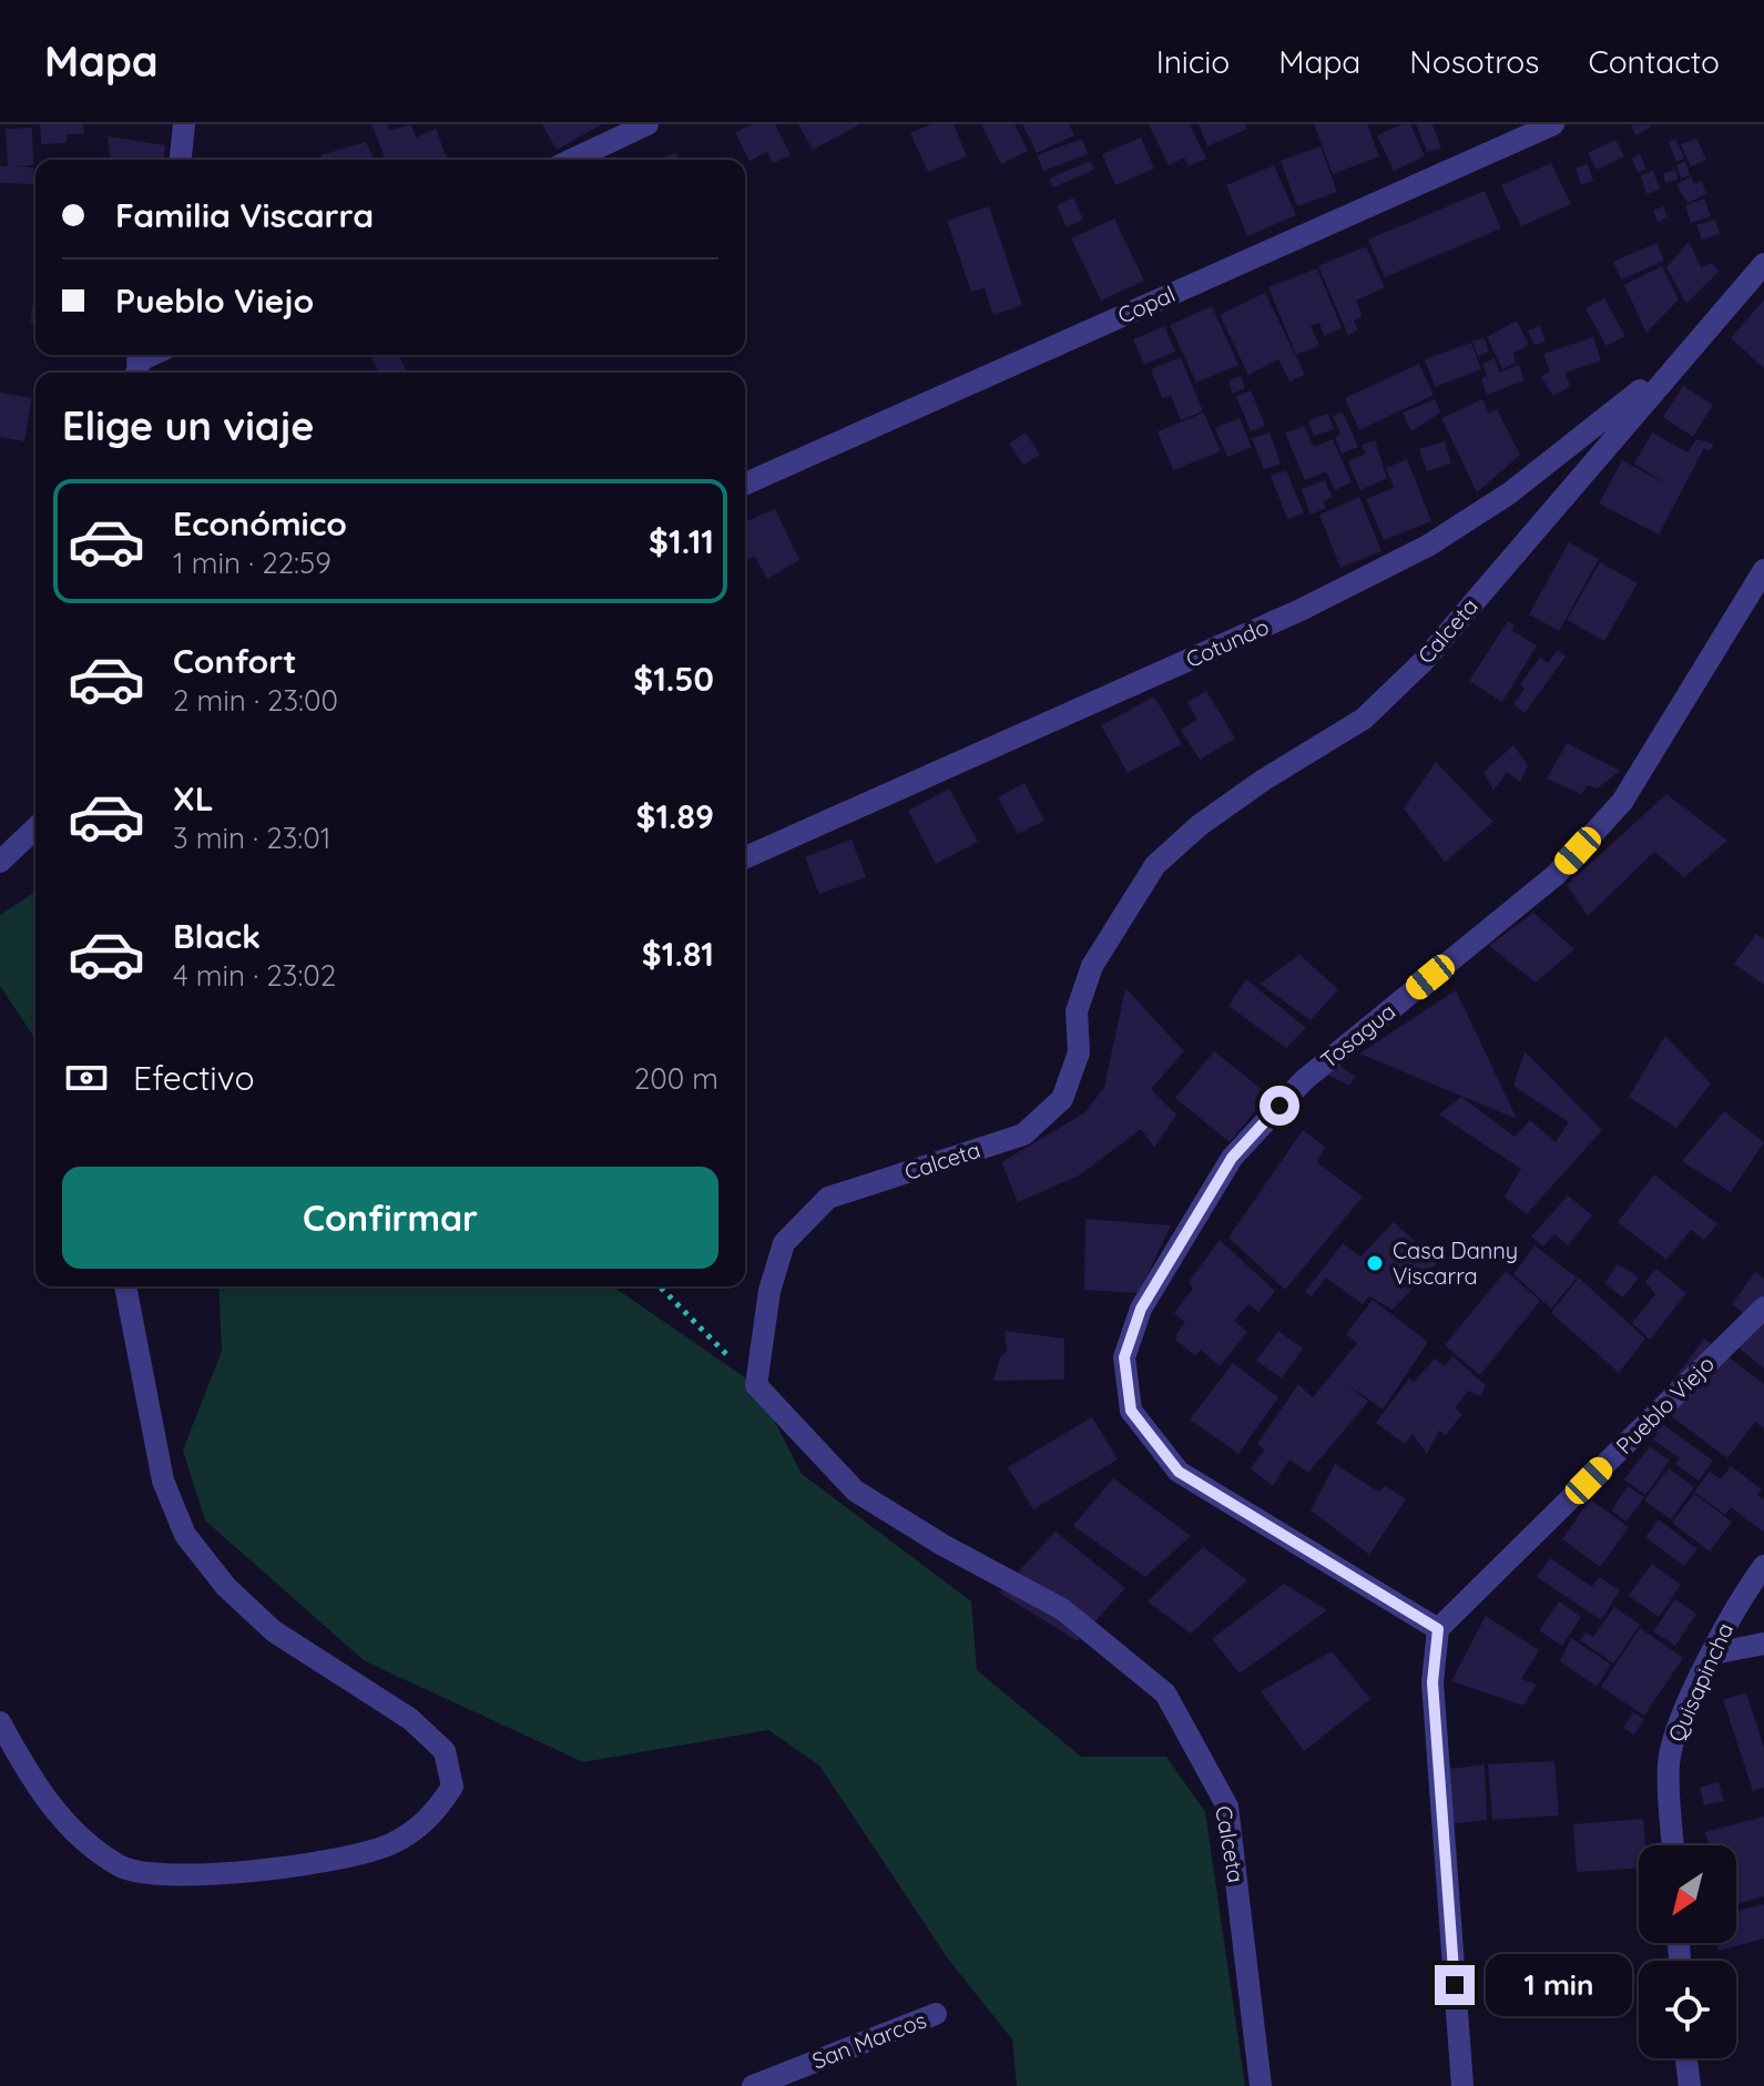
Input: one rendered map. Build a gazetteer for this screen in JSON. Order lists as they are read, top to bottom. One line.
{"streets":{"street":["Copal","Calceta","Cotundo","Tosagua","Pueblo Viejo","Quisapincha","San Marcos"]},"crossings":[["Calceta","Cotundo"],["Tosagua","Pueblo Viejo"]],"places":["Casa Danny Viscarra"],"north":"bottom left","page":{"header":"Mapa","nav":["Inicio","Mapa","Nosotros","Contacto"],"banner":["Familia Viscarra","Pueblo Viejo"],"heading":"Elige un viaje","list":[{"name":"Económico","note":"1 min · 22:59","value":"$1.11"},{"name":"Confort","note":"2 min · 23:00","value":"$1.50"},{"name":"XL","note":"3 min · 23:01","value":"$1.89"},{"name":"Black","note":"4 min · 23:02","value":"$1.81"}],"pay":["Efectivo","200 m"],"buttons":"Confirmar","bubble":"1 min"}}
